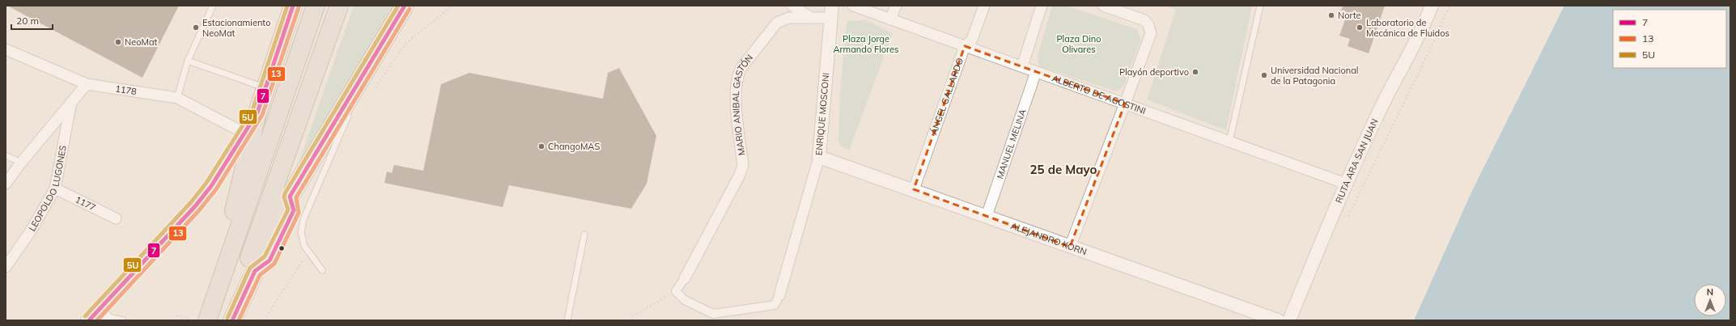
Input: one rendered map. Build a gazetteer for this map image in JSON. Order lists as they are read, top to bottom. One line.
{"streets":{"street":["1178","ALBERTO DE AGOSTINI","ÁNGEL GALLARDO","MARIO ANIBAL GASTÓN","ENRIQUE MOSCONI","MANUEL MELINA","RUTA ARA SAN JUAN","LEOPOLDO LUGONES","1177","ALEJANDRO KORN"]},"crossings":[["ALBERTO DE AGOSTINI","ÁNGEL GALLARDO"],["ALBERTO DE AGOSTINI","MANUEL MELINA"],["ALBERTO DE AGOSTINI","RUTA ARA SAN JUAN"],["ÁNGEL GALLARDO","ALEJANDRO KORN"],["MARIO ANIBAL GASTÓN","ENRIQUE MOSCONI"],["ENRIQUE MOSCONI","ALEJANDRO KORN"],["MANUEL MELINA","ALEJANDRO KORN"],["LEOPOLDO LUGONES","1177"]],"districts":["25 de Mayo"],"parks":["Plaza Jorge Armando Flores","Plaza Dino Olivares"],"places":["Norte","Estacionamiento NeoMat","Laboratorio de Mecánica de Fluidos","NeoMat","Playón deportivo","Universidad Nacional de la Patagonia","ChangoMAS"],"lines":["transit line 7","transit line 5U","transit line 13"],"legend":["7","13","5U"],"scale_bar":"20 m","north":"top"}
